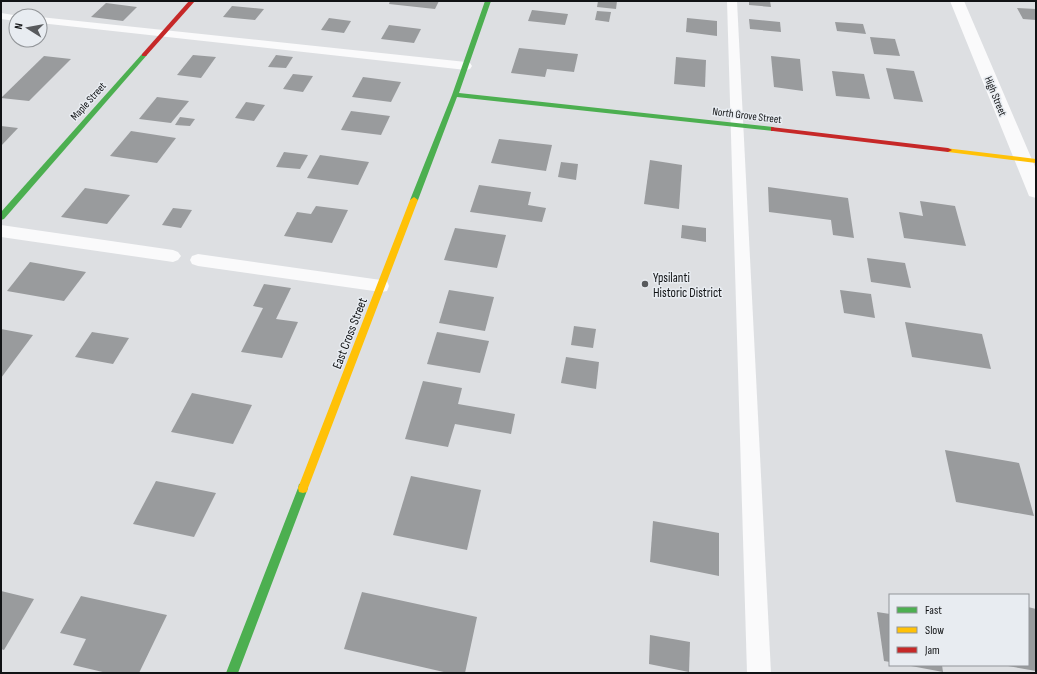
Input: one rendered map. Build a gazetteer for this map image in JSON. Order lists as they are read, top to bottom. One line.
{"streets":{"street":["High Street","Maple Street","North Grove Street","East Cross Street"]},"crossings":[["High Street","North Grove Street"],["North Grove Street","East Cross Street"]],"places":["Ypsilanti Historic District"],"legend":["Fast","Slow","Jam"],"north":"left"}
